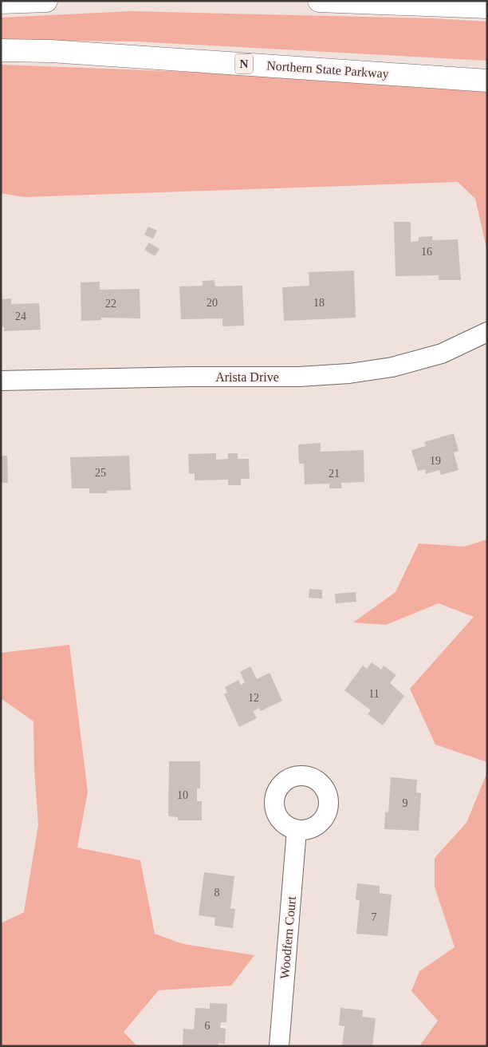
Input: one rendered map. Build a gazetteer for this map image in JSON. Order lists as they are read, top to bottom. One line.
{"streets":{"highway":["N","Northern State Parkway"],"street":["Arista Drive","Woodfern Court"]},"house_numbers":["16","20","18","22","24","19","25","21","11","12","10","9","8","7","6"]}
